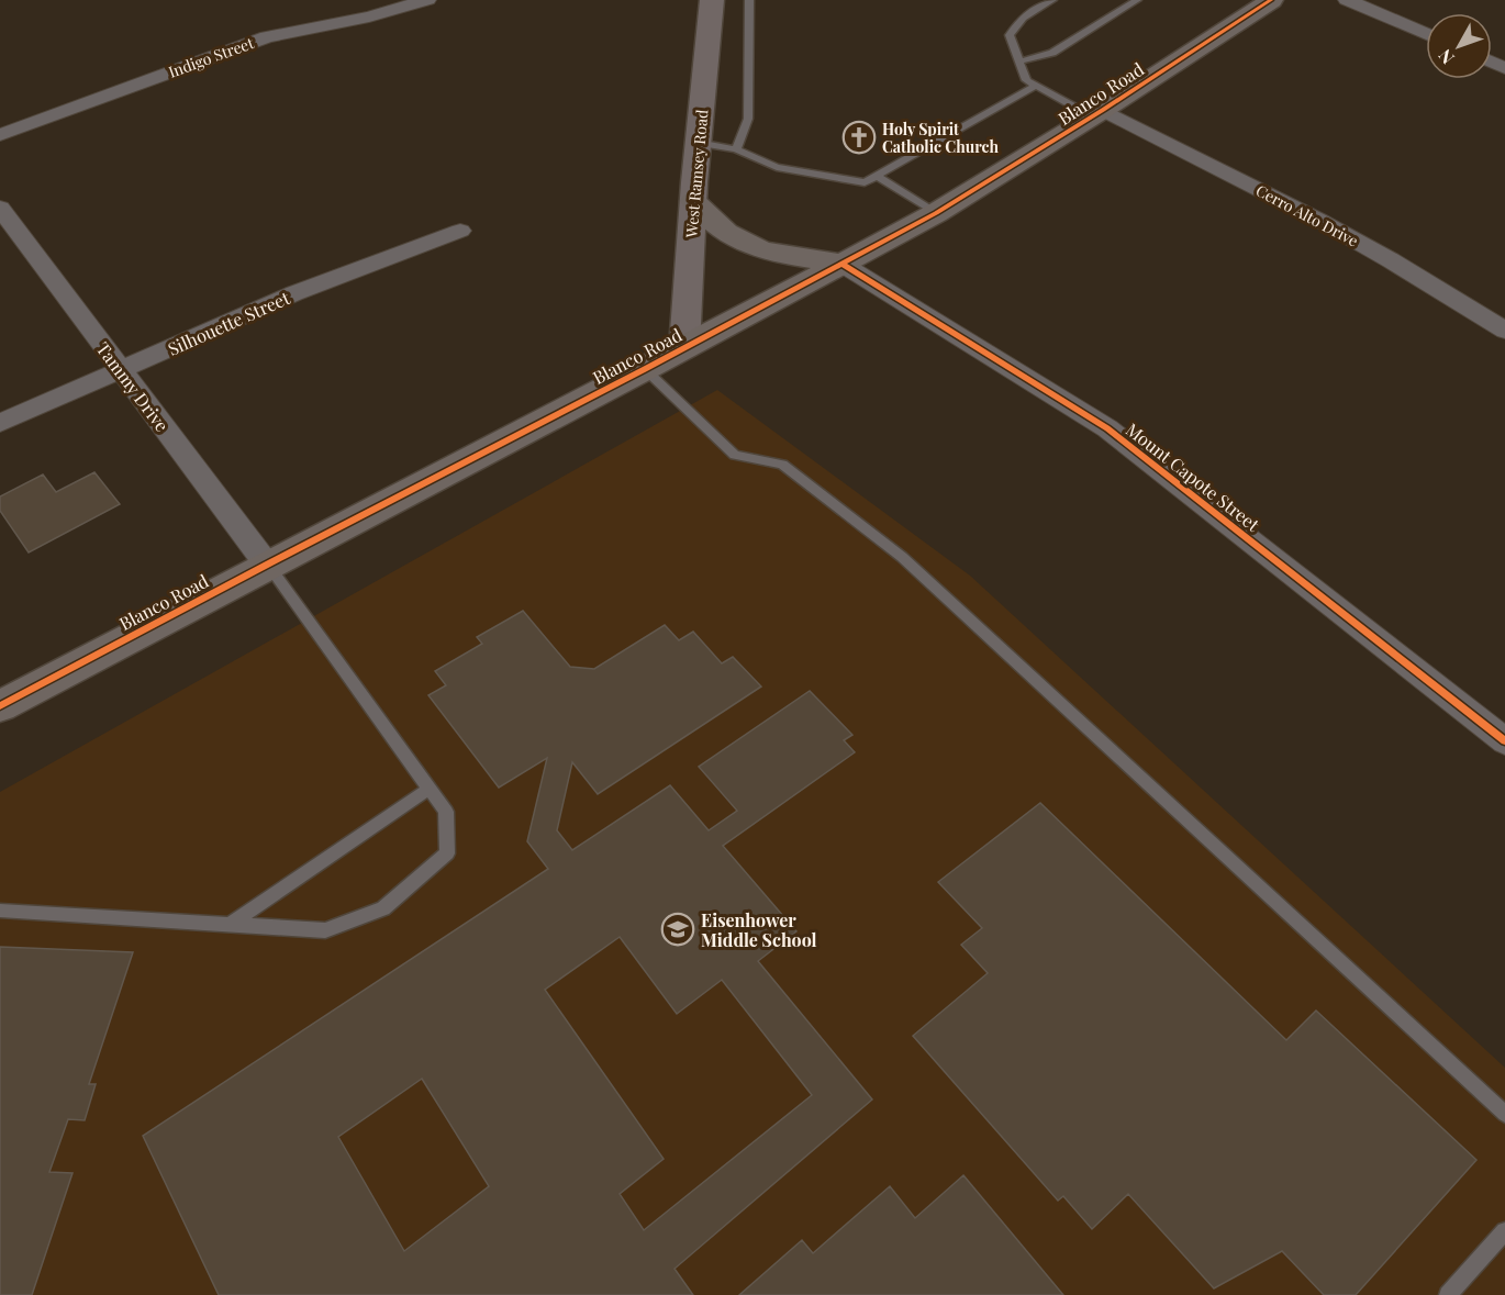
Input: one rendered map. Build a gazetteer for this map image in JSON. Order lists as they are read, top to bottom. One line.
{"streets":{"main road":["Blanco Road"],"street":["Indigo Street","West Ramsey Road","Cerro Alto Drive","Silhouette Street","Tammy Drive","Mount Capote Street"]},"crossings":[["Blanco Road","West Ramsey Road"],["Blanco Road","Cerro Alto Drive"],["Blanco Road","Tammy Drive"],["Blanco Road","Mount Capote Street"],["Silhouette Street","Tammy Drive"]],"places":{"church":["Holy Spirit Catholic Church"],"school or university":["Eisenhower Middle School"]},"north":"bottom left"}
